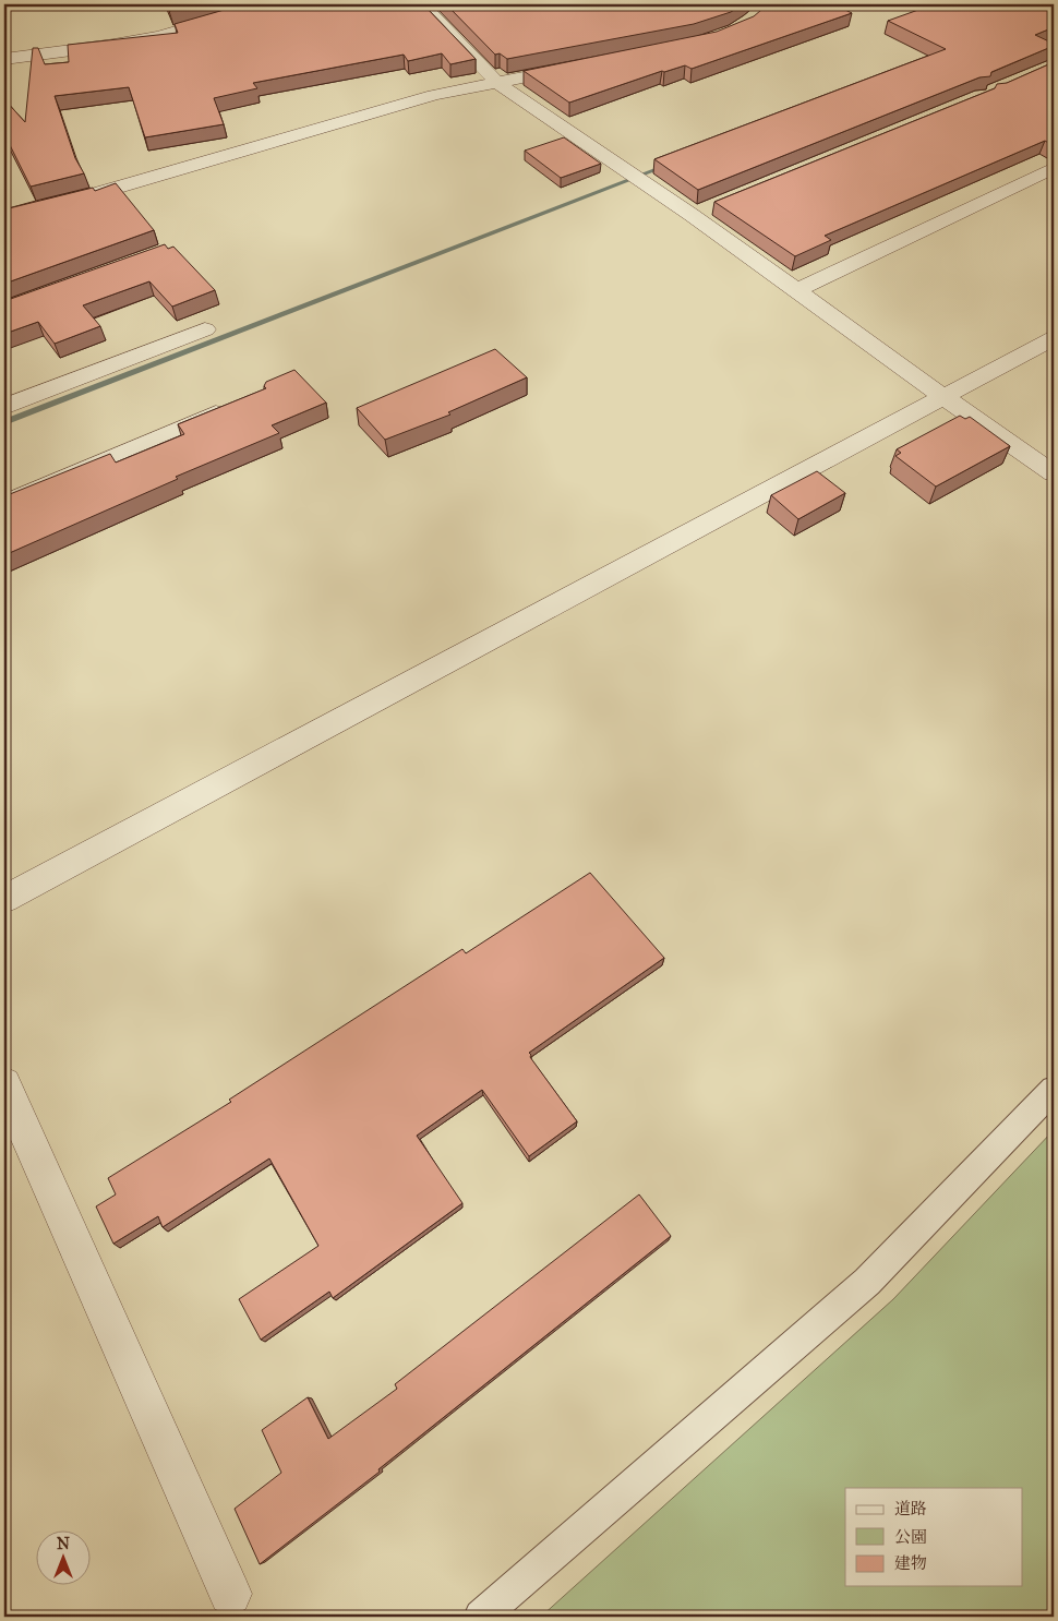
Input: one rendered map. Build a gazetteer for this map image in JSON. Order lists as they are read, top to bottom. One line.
{"legend":["道路","公園","建物"],"north":"top"}
